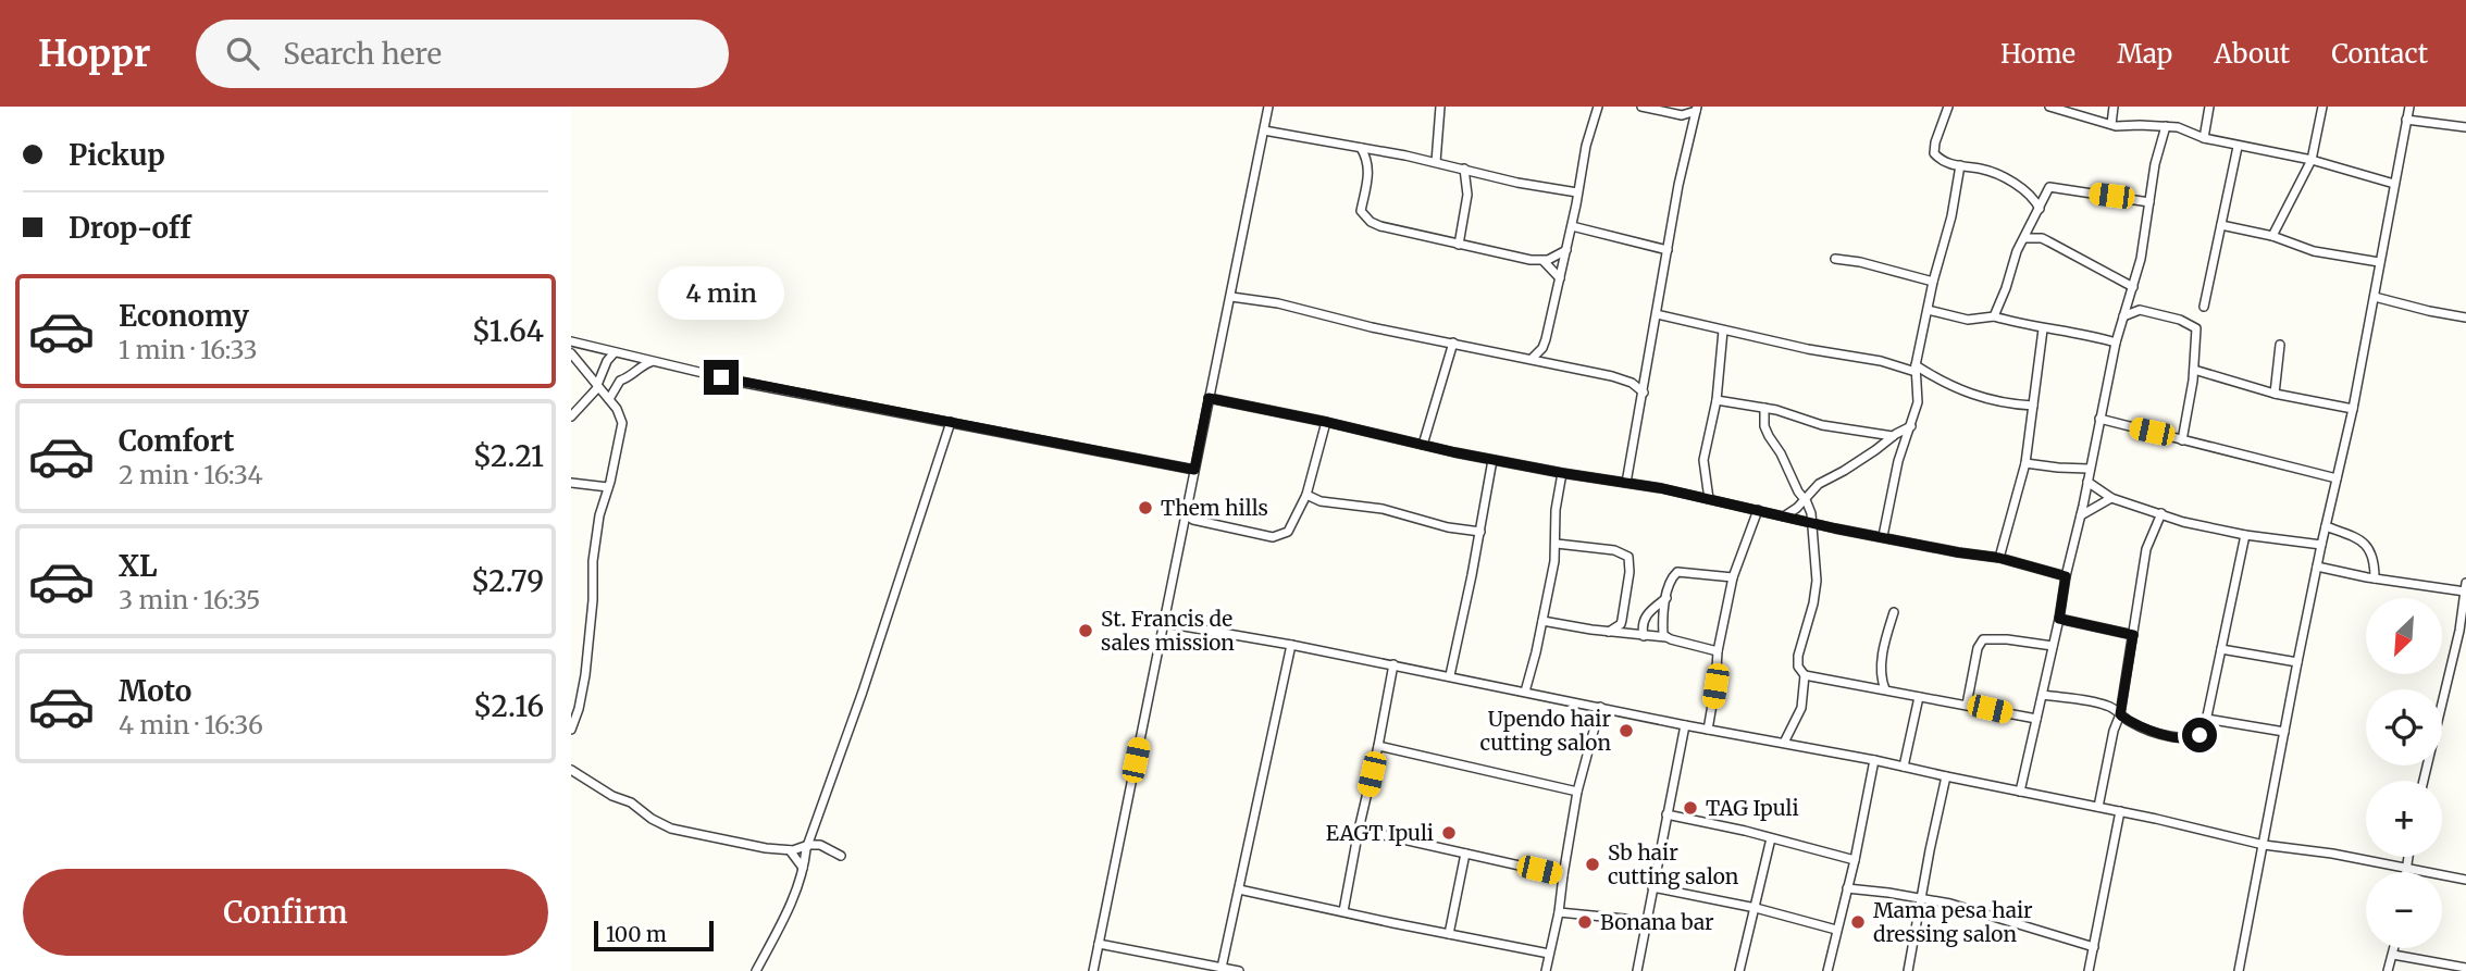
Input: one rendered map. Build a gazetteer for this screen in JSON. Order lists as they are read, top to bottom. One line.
{"places":["Them hills","St. Francis de sales mission","Upendo hair cutting salon","TAG Ipuli","EAGT Ipuli","Sb hair cutting salon","Bonana bar","Mama pesa hair dressing salon"],"scale_bar":"100 m","north":"bottom left","page":{"header":"Hoppr","search":"Search here","nav":["Home","Map","About","Contact"],"banner":["Pickup","Drop-off"],"bubble":"4 min","list":[{"name":"Economy","note":"1 min · 16:33","value":"$1.64"},{"name":"Comfort","note":"2 min · 16:34","value":"$2.21"},{"name":"XL","note":"3 min · 16:35","value":"$2.79"},{"name":"Moto","note":"4 min · 16:36","value":"$2.16"}],"map_buttons":["+","−"],"buttons":"Confirm","scale":"100 m"}}
